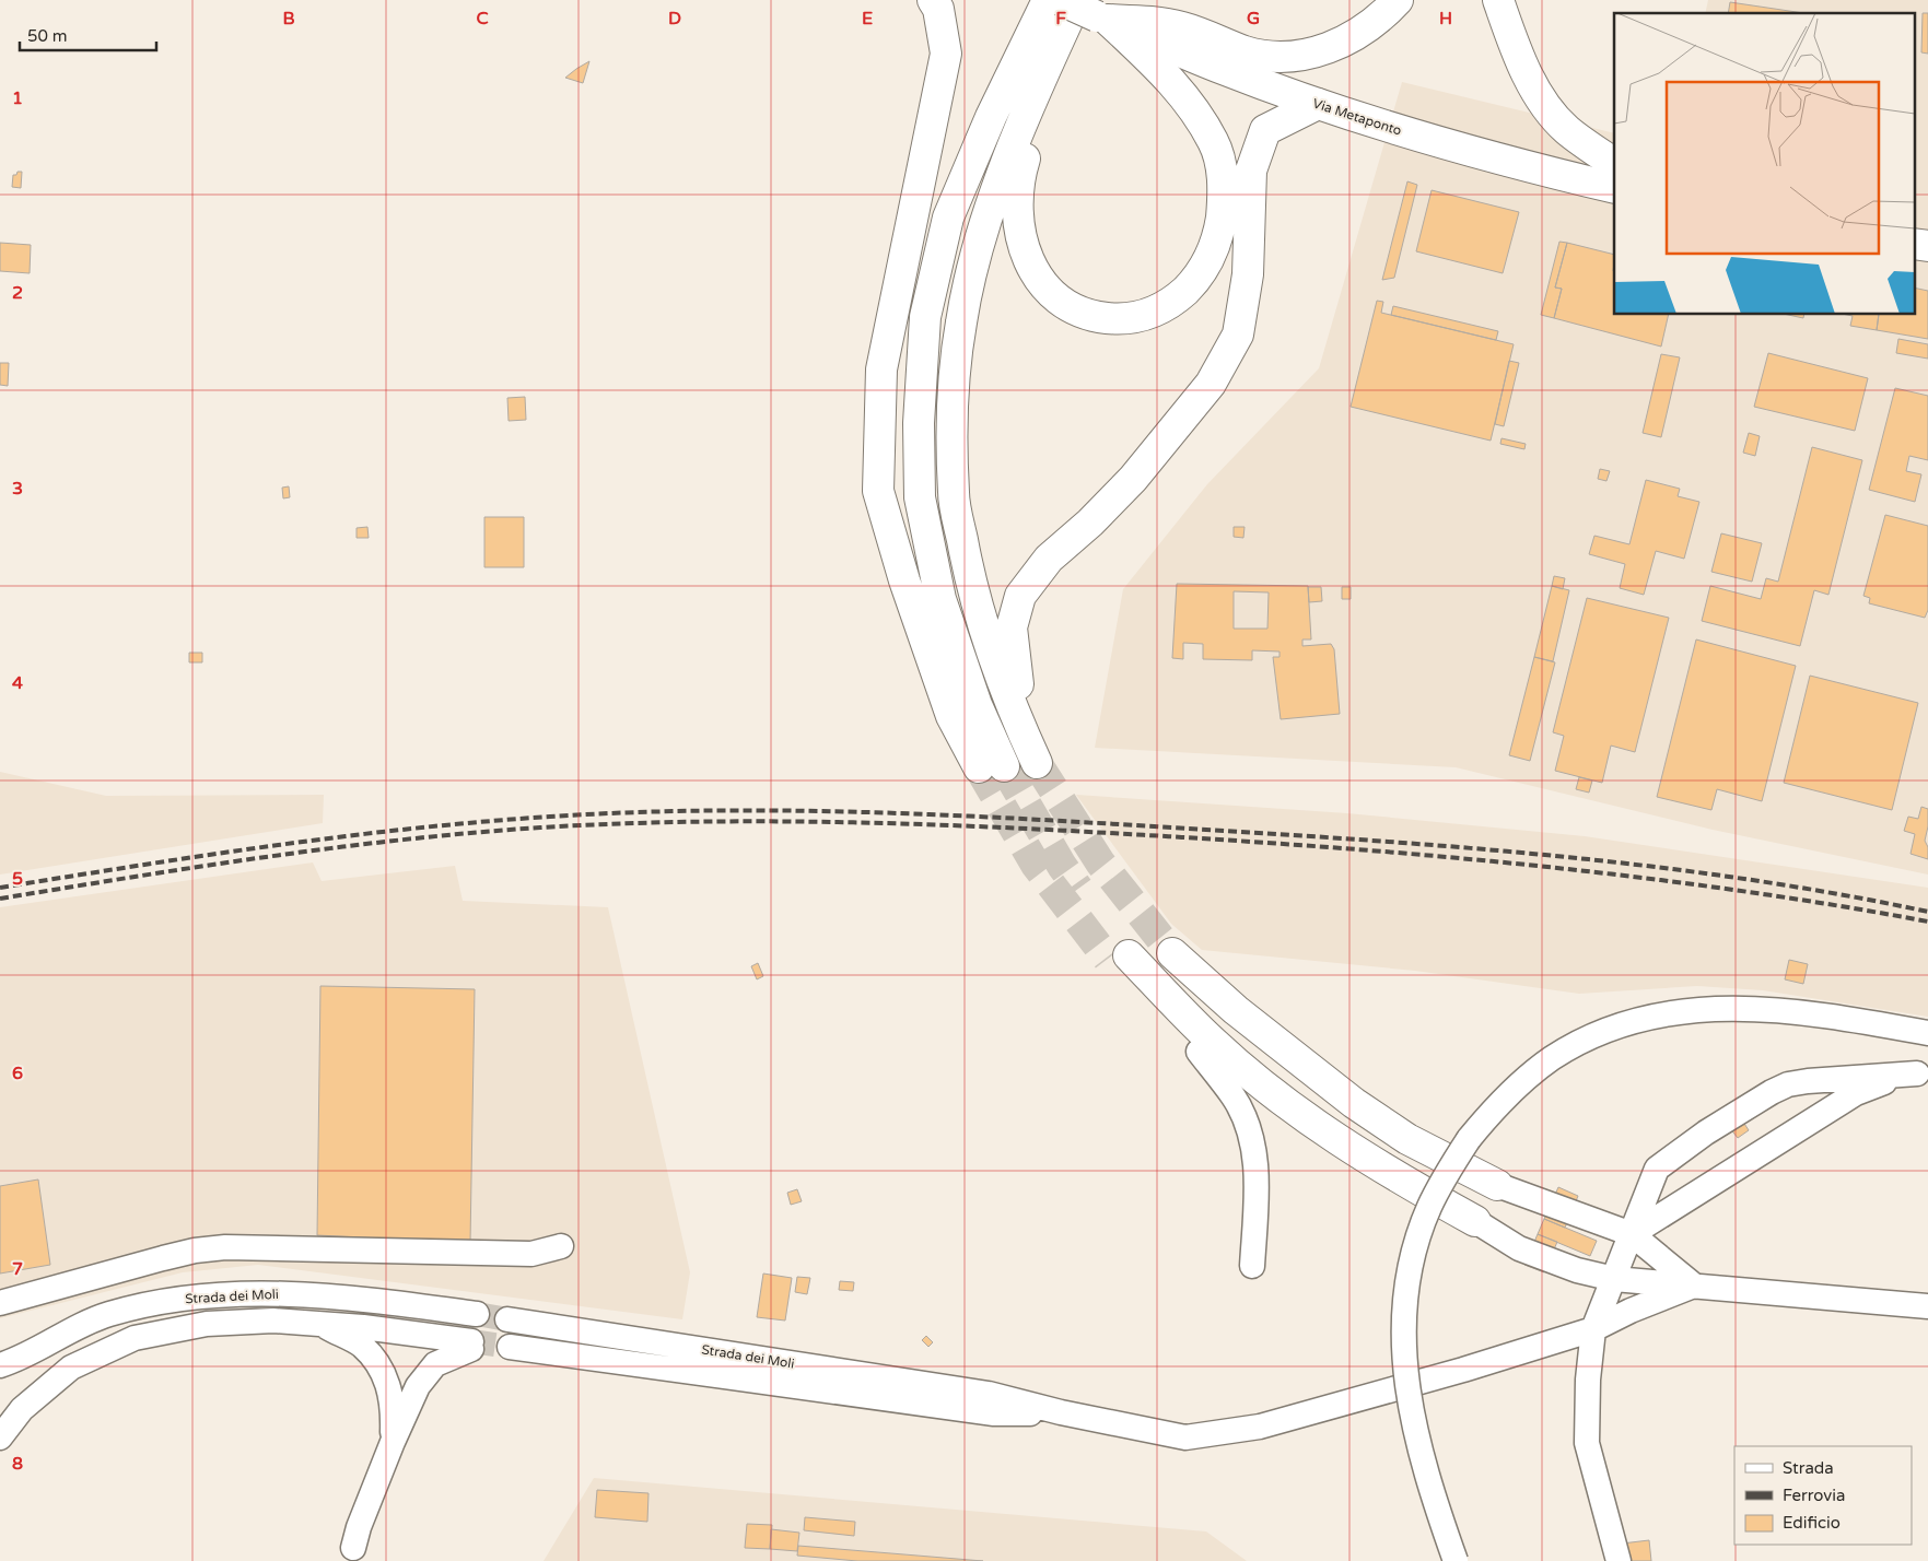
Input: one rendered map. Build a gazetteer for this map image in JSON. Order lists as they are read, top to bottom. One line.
{"streets":{"main road":["Via Metaponto"],"street":["Strada dei Moli"]},"legend":["Strada","Ferrovia","Edificio"],"scale_bar":"50 m","grid":{"columns":["B","C","D","E","F","G","H"],"rows":["1","2","3","4","5","6","7","8"]}}
